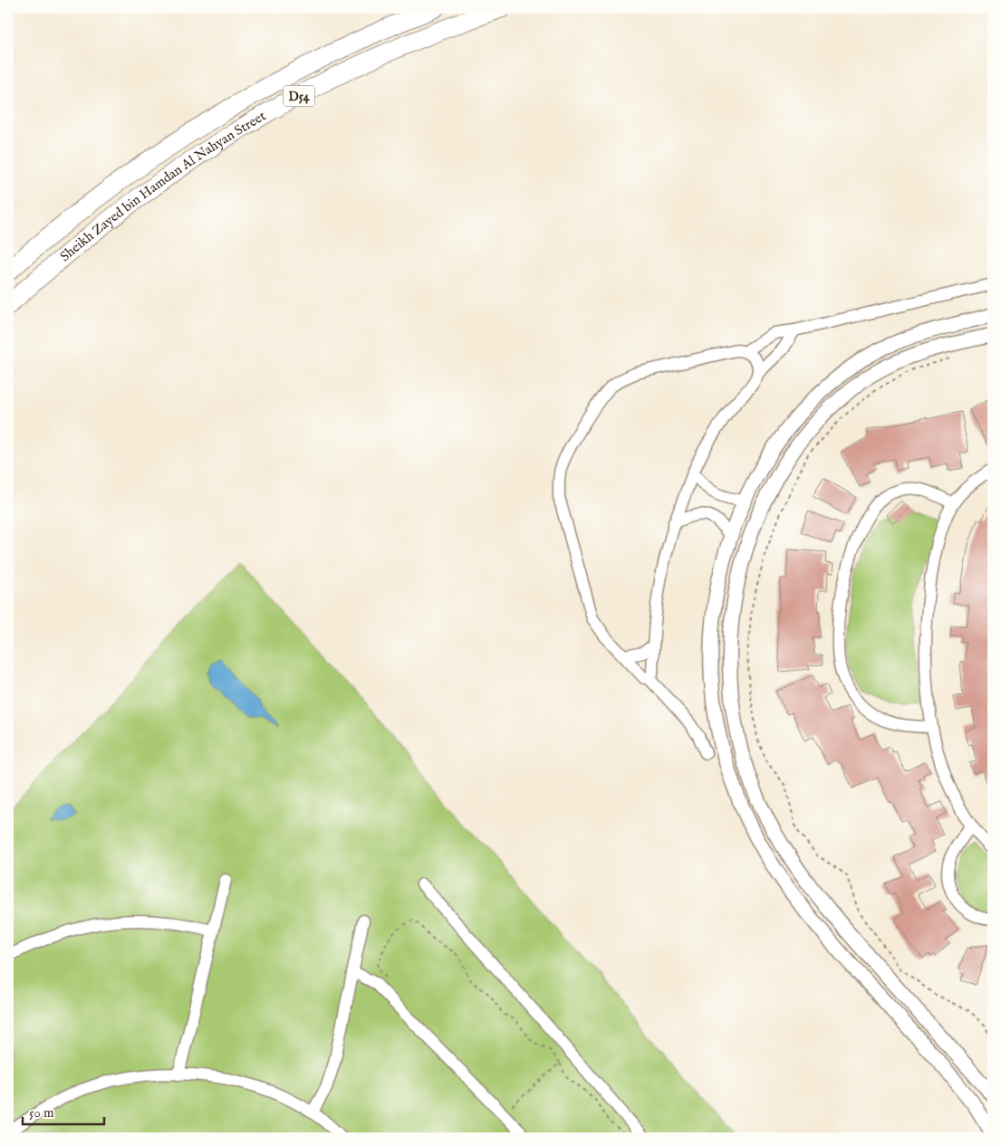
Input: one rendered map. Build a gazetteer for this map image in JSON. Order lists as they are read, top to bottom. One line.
{"streets":{"highway":["D54","Sheikh Zayed bin Hamdan Al Nahyan Street"]},"scale_bar":"50 m"}
